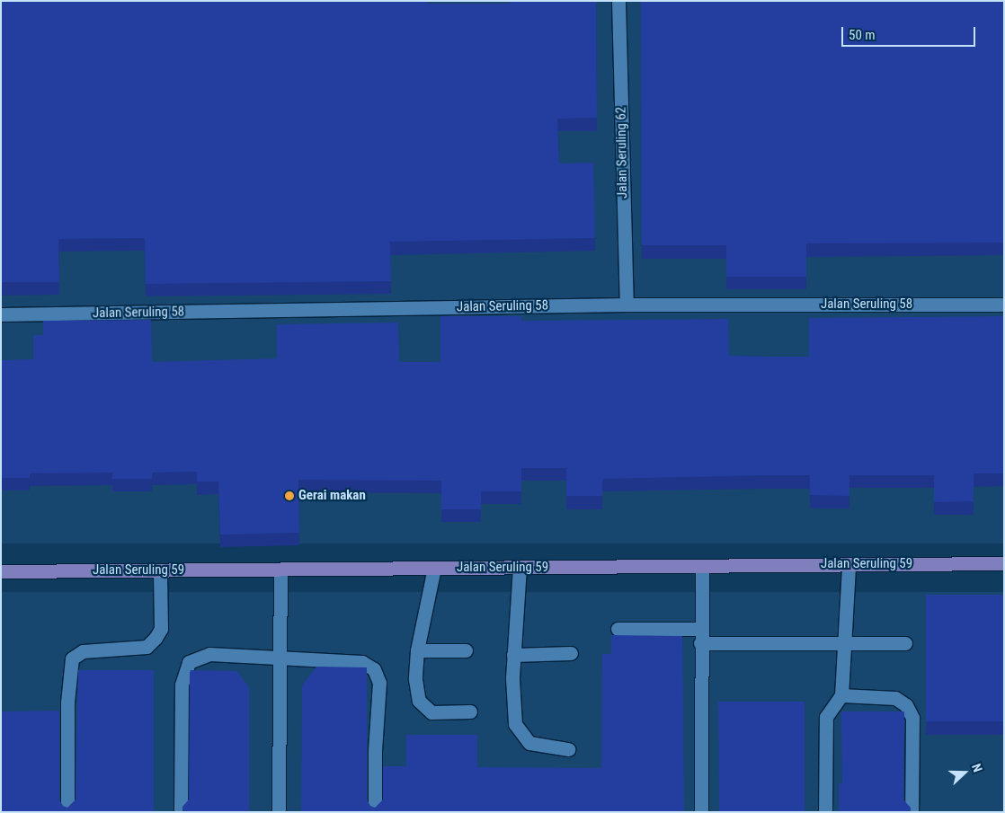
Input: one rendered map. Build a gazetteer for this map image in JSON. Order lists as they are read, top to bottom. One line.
{"streets":{"main road":["Jalan Seruling 59"],"street":["Jalan Seruling 62","Jalan Seruling 58"]},"crossings":[["Jalan Seruling 62","Jalan Seruling 58"]],"places":["Gerai makan"],"scale_bar":"50 m","north":"right"}
